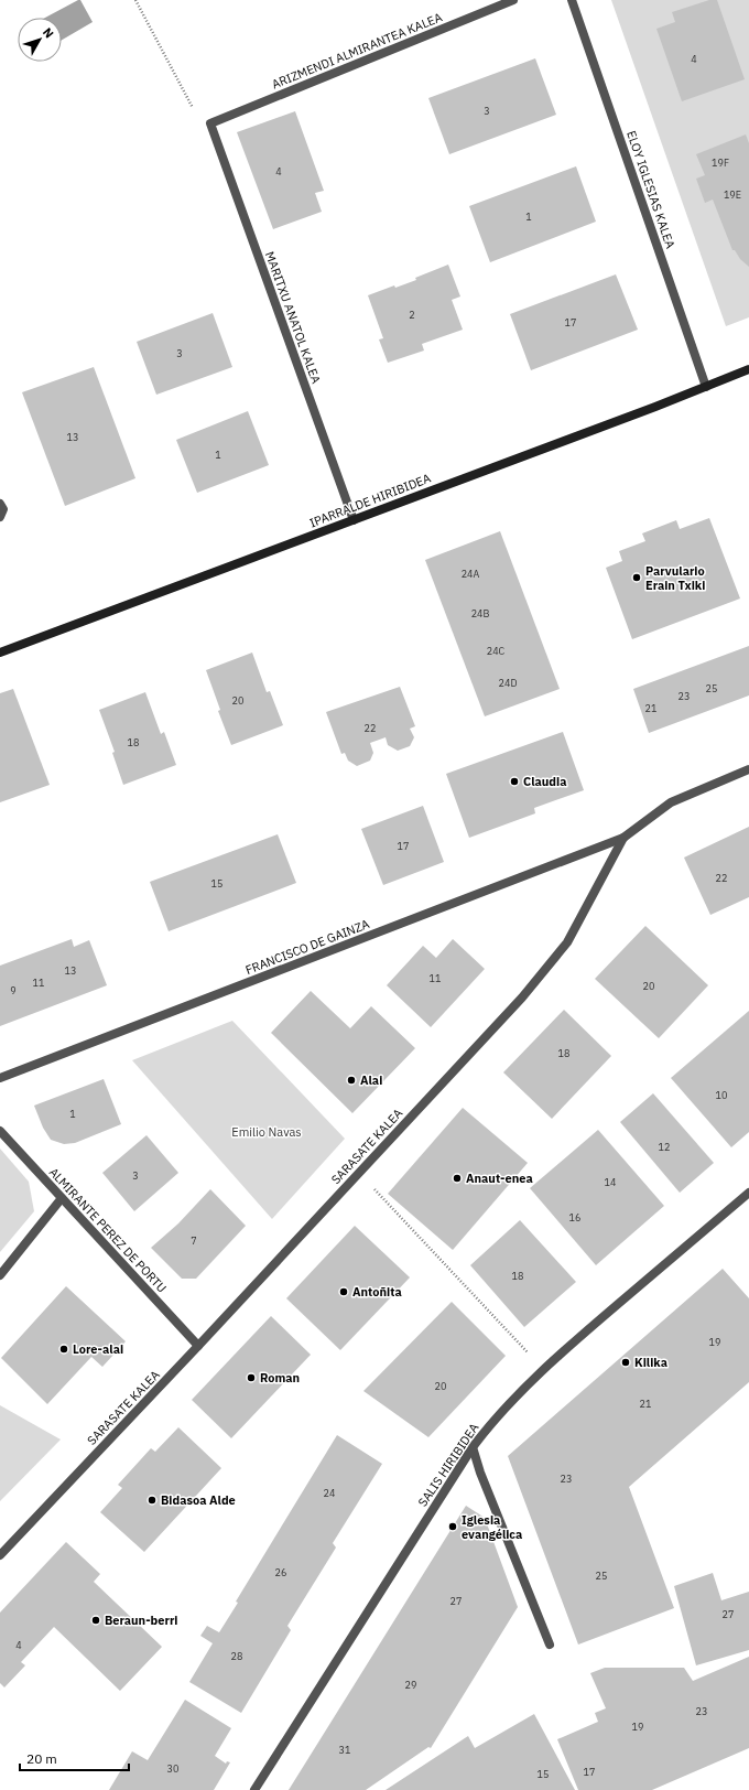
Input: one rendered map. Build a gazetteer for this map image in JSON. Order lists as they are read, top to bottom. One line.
{"streets":{"main road":["IPARRALDE HIRIBIDEA"],"street":["ARIZMENDI ALMIRANTEA KALEA","ELOY IGLESIAS KALEA","MARITXU ANATOL KALEA","FRANCISCO DE GAINZA","SARASATE KALEA","ALMIRANTE PEREZ DE PORTU","SALIS HIRIBIDEA"]},"crossings":[["ARIZMENDI ALMIRANTEA KALEA","MARITXU ANATOL KALEA"],["ELOY IGLESIAS KALEA","IPARRALDE HIRIBIDEA"],["MARITXU ANATOL KALEA","IPARRALDE HIRIBIDEA"],["FRANCISCO DE GAINZA","SARASATE KALEA"],["SARASATE KALEA","ALMIRANTE PEREZ DE PORTU"]],"parks":["Emilio Navas"],"places":["Parvulario Erain Txiki","Claudia","Alai","Anaut-enea","Antoñita","Lore-alai","Kilika","Roman","Bidasoa Alde","Iglesia evangélica","Beraun-berri"],"house_numbers":["4","3","19F","4","19E","1","2","17","3","13","1","24A","24B","24C","24D","25","23","20","21","22","18","17","22","15","13","11","11","20","9","18","10","1","12","3","14","16","7","18","19","20","21","23","24","26","25","27","27","4","28","29","23","19","31","30","17","15"],"scale_bar":"20 m","north":"top right"}
